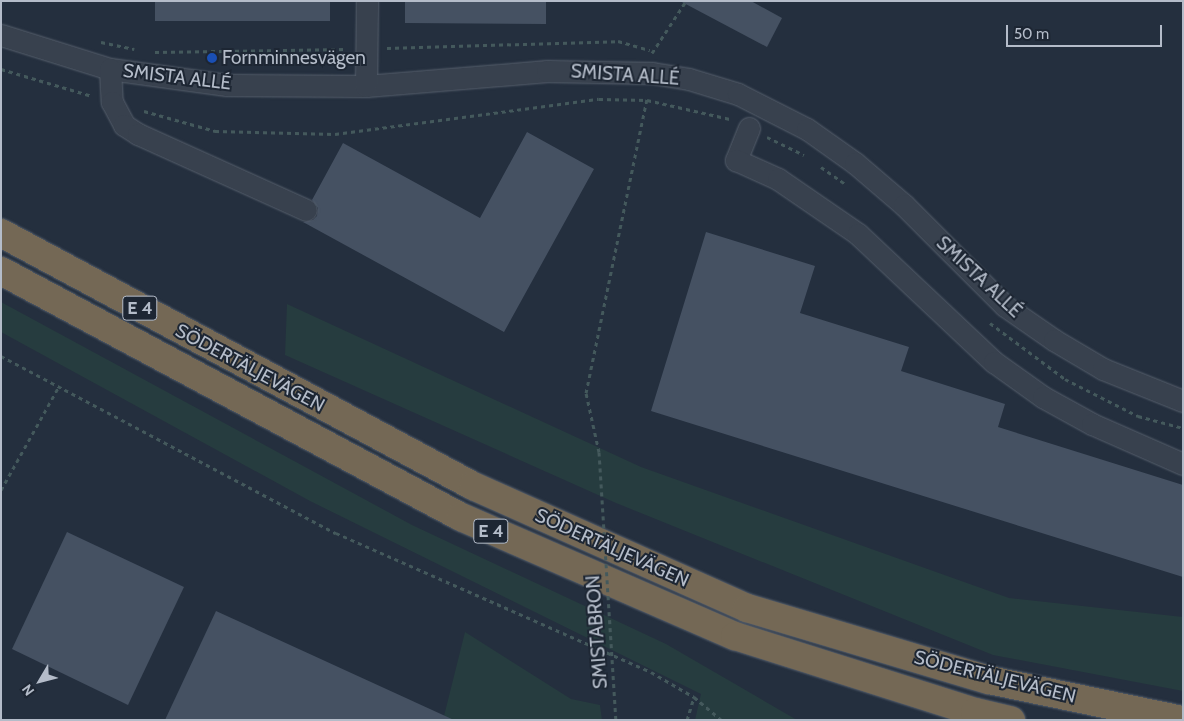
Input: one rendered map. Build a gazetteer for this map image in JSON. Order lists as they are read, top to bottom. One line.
{"streets":{"highway":["E 4","SÖDERTÄLJEVÄGEN"],"street":["SMISTA ALLÉ"],"path":["SMISTABRON"]},"crossings":[["SMISTA ALLÉ","SMISTABRON"]],"places":["Fornminnesvägen"],"scale_bar":"50 m","north":"bottom left"}
